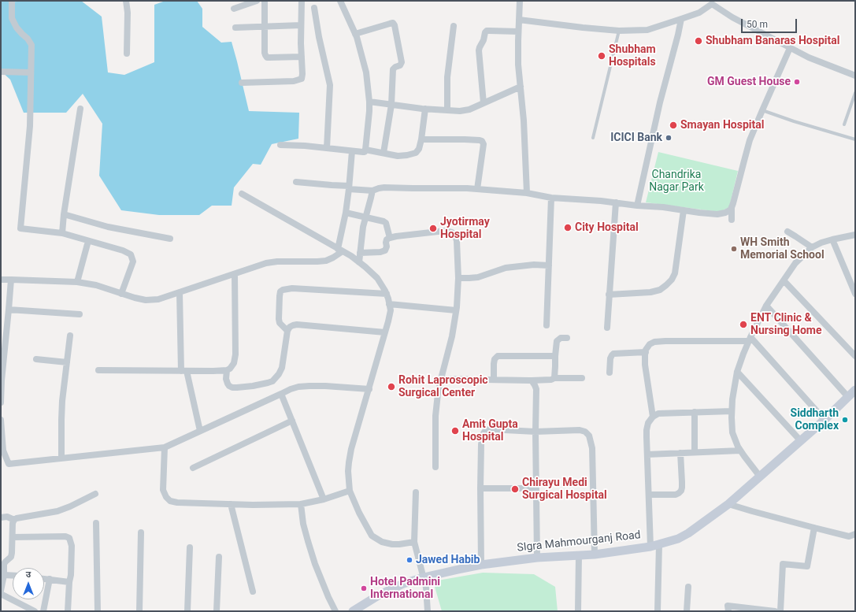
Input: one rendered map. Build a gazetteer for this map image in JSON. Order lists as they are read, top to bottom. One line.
{"streets":{"street":["SIgra Mahmourganj Road"]},"parks":["Chandrika Nagar Park"],"places":["Shubham Banaras Hospital","Shubham Hospitals","GM Guest House","Smayan Hospital","ICICI Bank","City Hospital","Jyotirmay Hospital","WH Smith Memorial School","ENT Clinic & Nursing Home","Rohit Laproscopic Surgical Center","Siddharth Complex","Amit Gupta Hospital","Chirayu Medi Surgical Hospital","Jawed Habib","Hotel Padmini International"],"scale_bar":"50 m","north":"top"}
